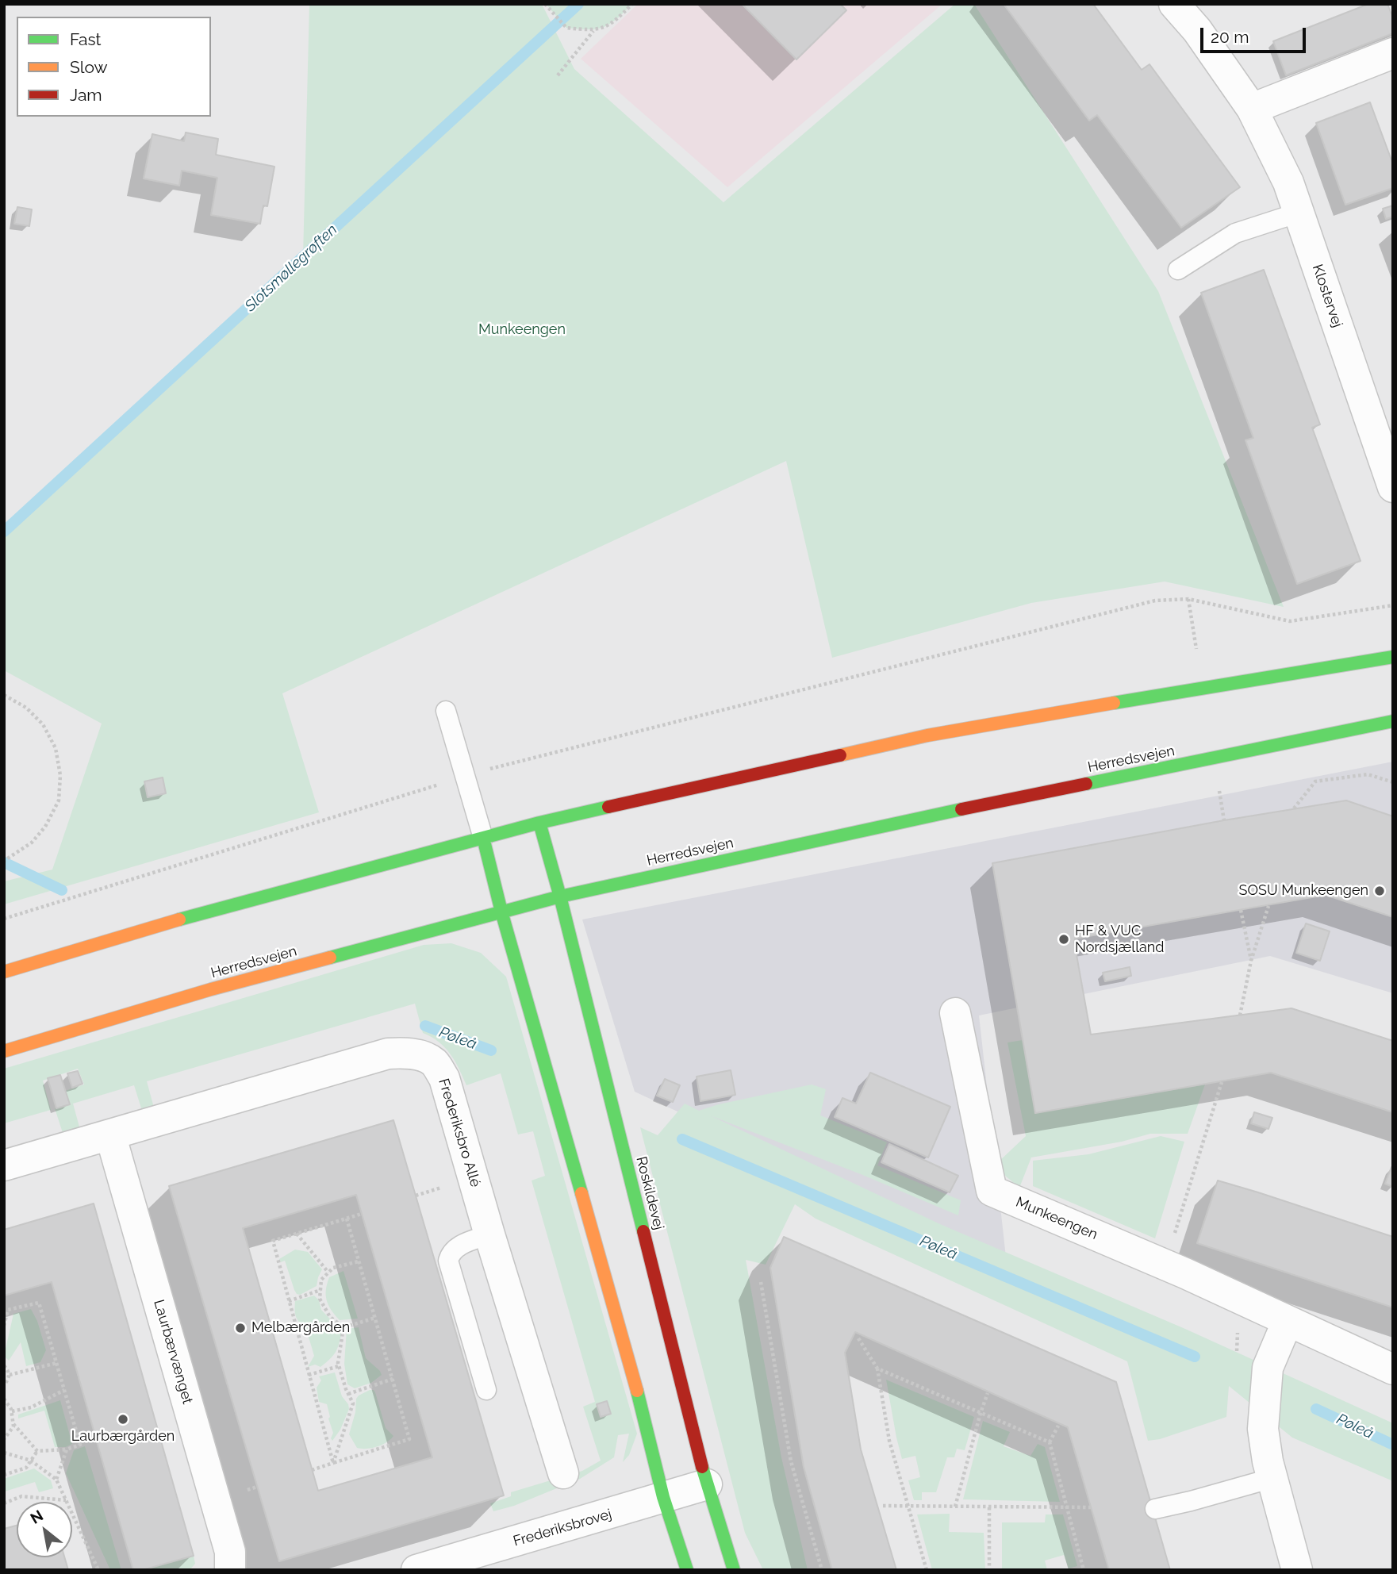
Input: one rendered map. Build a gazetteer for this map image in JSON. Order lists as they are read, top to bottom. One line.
{"streets":{"street":["Klostervej","Herredsvejen","Frederiksbro Allé","Roskildevej","Munkeengen","Laurbærvænget","Frederiksbrovej"]},"crossings":[["Herredsvejen","Roskildevej"],["Frederiksbro Allé","Laurbærvænget"],["Roskildevej","Frederiksbrovej"]],"water":["Slotsmøllegrøften","Pøleå"],"parks":["Munkeengen"],"places":["SOSU Munkeengen","HF & VUC Nordsjælland","Melbærgården","Laurbærgården"],"legend":["Fast","Slow","Jam"],"scale_bar":"20 m","north":"top left"}
